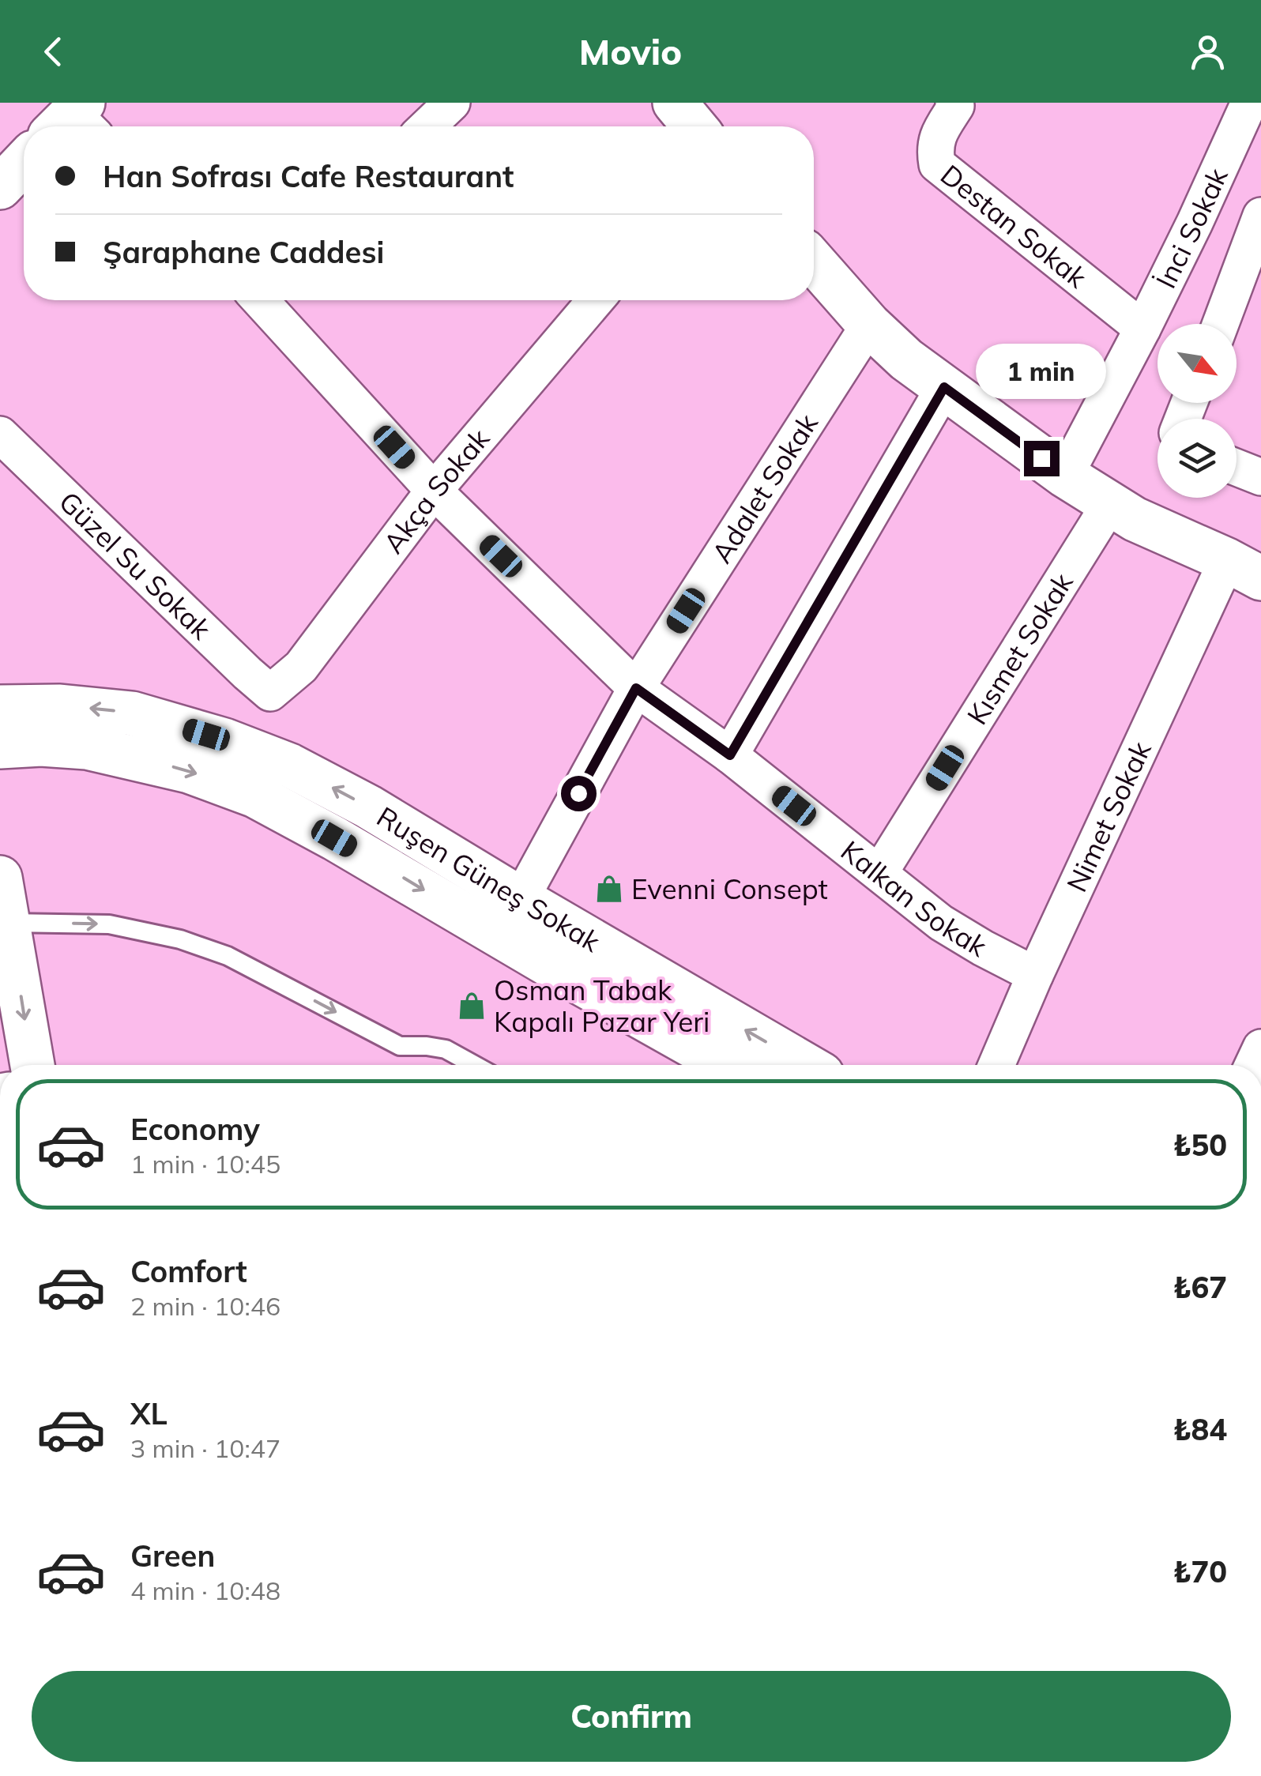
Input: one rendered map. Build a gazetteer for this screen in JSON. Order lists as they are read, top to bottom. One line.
{"streets":{"street":["Destan Sokak","İnci Sokak","Adalet Sokak","Akça Sokak","Güzel Su Sokak","Kısmet Sokak","Nimet Sokak","Ruşen Güneş Sokak","Kalkan Sokak"]},"crossings":[["Destan Sokak","İnci Sokak"],["Adalet Sokak","Ruşen Güneş Sokak"],["Adalet Sokak","Kalkan Sokak"],["Akça Sokak","Güzel Su Sokak"],["Akça Sokak","Kalkan Sokak"],["Kısmet Sokak","Kalkan Sokak"],["Nimet Sokak","Kalkan Sokak"]],"places":{"shop":["Evenni Consept","Osman Tabak Kapalı Pazar Yeri"]},"north":"bottom right","page":{"header":"Movio","banner":["Han Sofrası Cafe Restaurant","Şaraphane Caddesi"],"bubble":"1 min","list":[{"name":"Economy","note":"1 min · 10:45","value":"₺50"},{"name":"Comfort","note":"2 min · 10:46","value":"₺67"},{"name":"XL","note":"3 min · 10:47","value":"₺84"},{"name":"Green","note":"4 min · 10:48","value":"₺70"}],"buttons":"Confirm"}}
